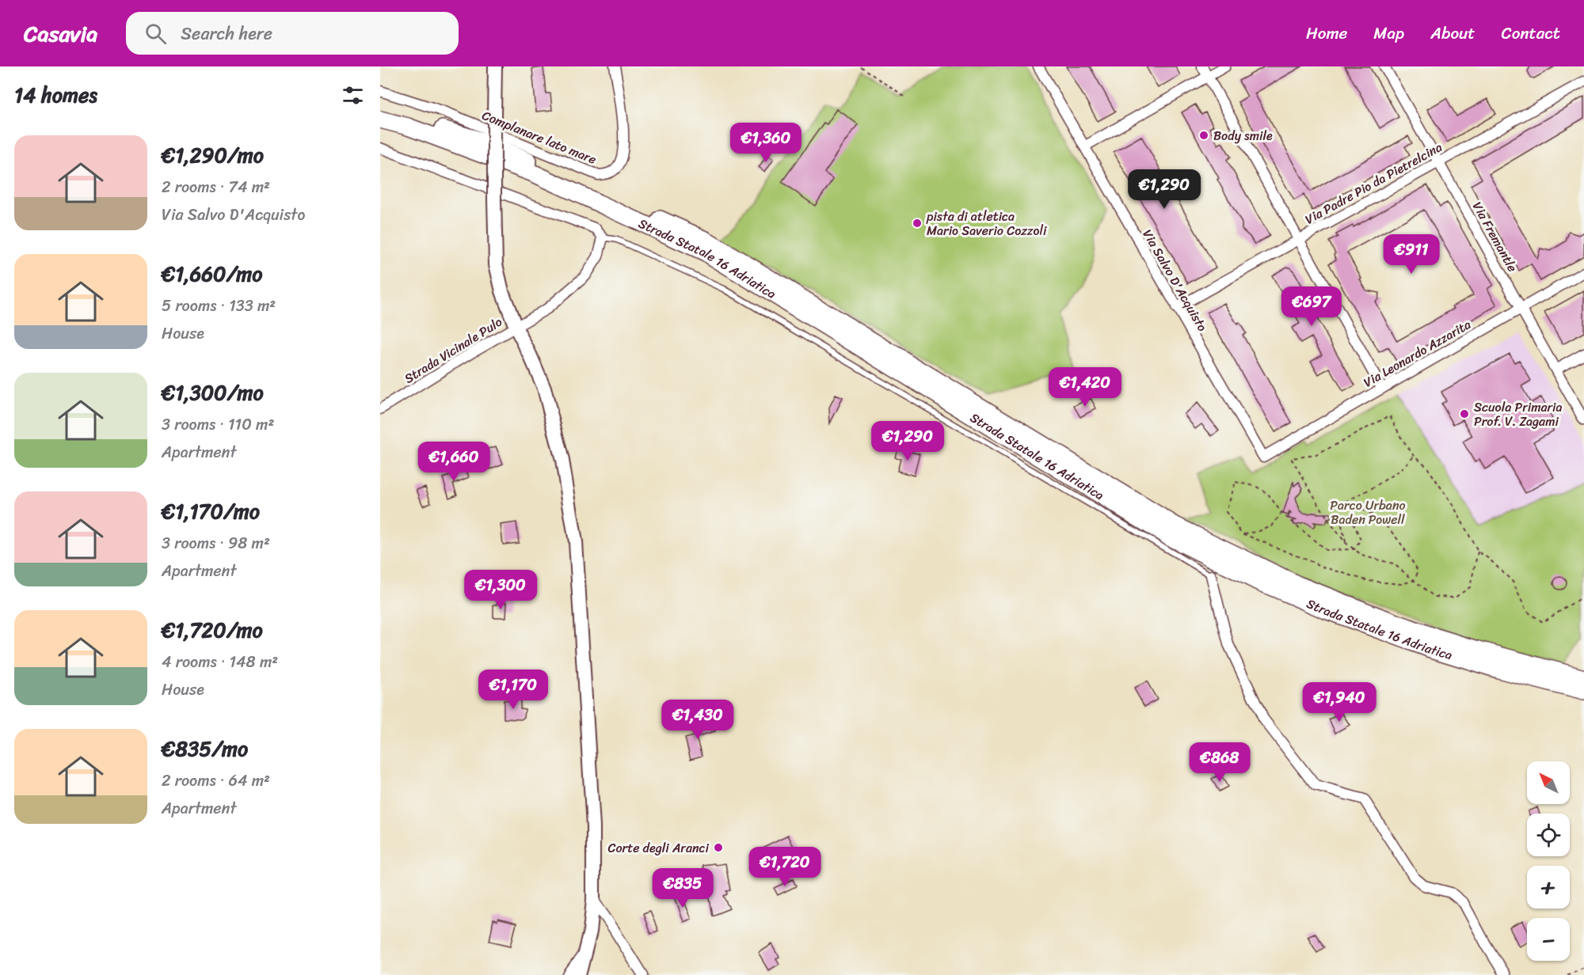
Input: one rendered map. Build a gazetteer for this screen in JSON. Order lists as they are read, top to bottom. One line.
{"streets":{"highway":["Strada Statale 16 Adriatica"],"street":["Complanare lato mare","Via Padre Pio da Pietrelcina","Via Fremantle","Via Salvo D'Acquisto","Strada Vicinale Pulo","Via Leonardo Azzarita"]},"crossings":[["Via Padre Pio da Pietrelcina","Via Fremantle"],["Via Padre Pio da Pietrelcina","Via Salvo D'Acquisto"],["Via Fremantle","Via Leonardo Azzarita"],["Via Salvo D'Acquisto","Via Leonardo Azzarita"]],"parks":["Parco Urbano Baden Powell"],"places":["Body smile","pista di atletica Mario Saverio Cozzoli","Scuola Primaria Prof. V. Zagami","Corte degli Aranci"],"north":"top left","page":{"header":"Casavia","search":"Search here","nav":["Home","Map","About","Contact"],"heading":"14 homes","price":["€1,360","€1,290","€911","€697","€1,420","€1,290","€1,660","€1,300","€1,170","€1,940","€1,430","€868","€1,720","€835"],"list":[{"name":"€1,290/mo","note":"2 rooms · 74 m² · Via Salvo D'Acquisto"},{"name":"€1,660/mo","note":"5 rooms · 133 m² · House"},{"name":"€1,300/mo","note":"3 rooms · 110 m² · Apartment"},{"name":"€1,170/mo","note":"3 rooms · 98 m² · Apartment"},{"name":"€1,720/mo","note":"4 rooms · 148 m² · House"},{"name":"€835/mo","note":"2 rooms · 64 m² · Apartment"}],"map_buttons":["+","−"]}}
